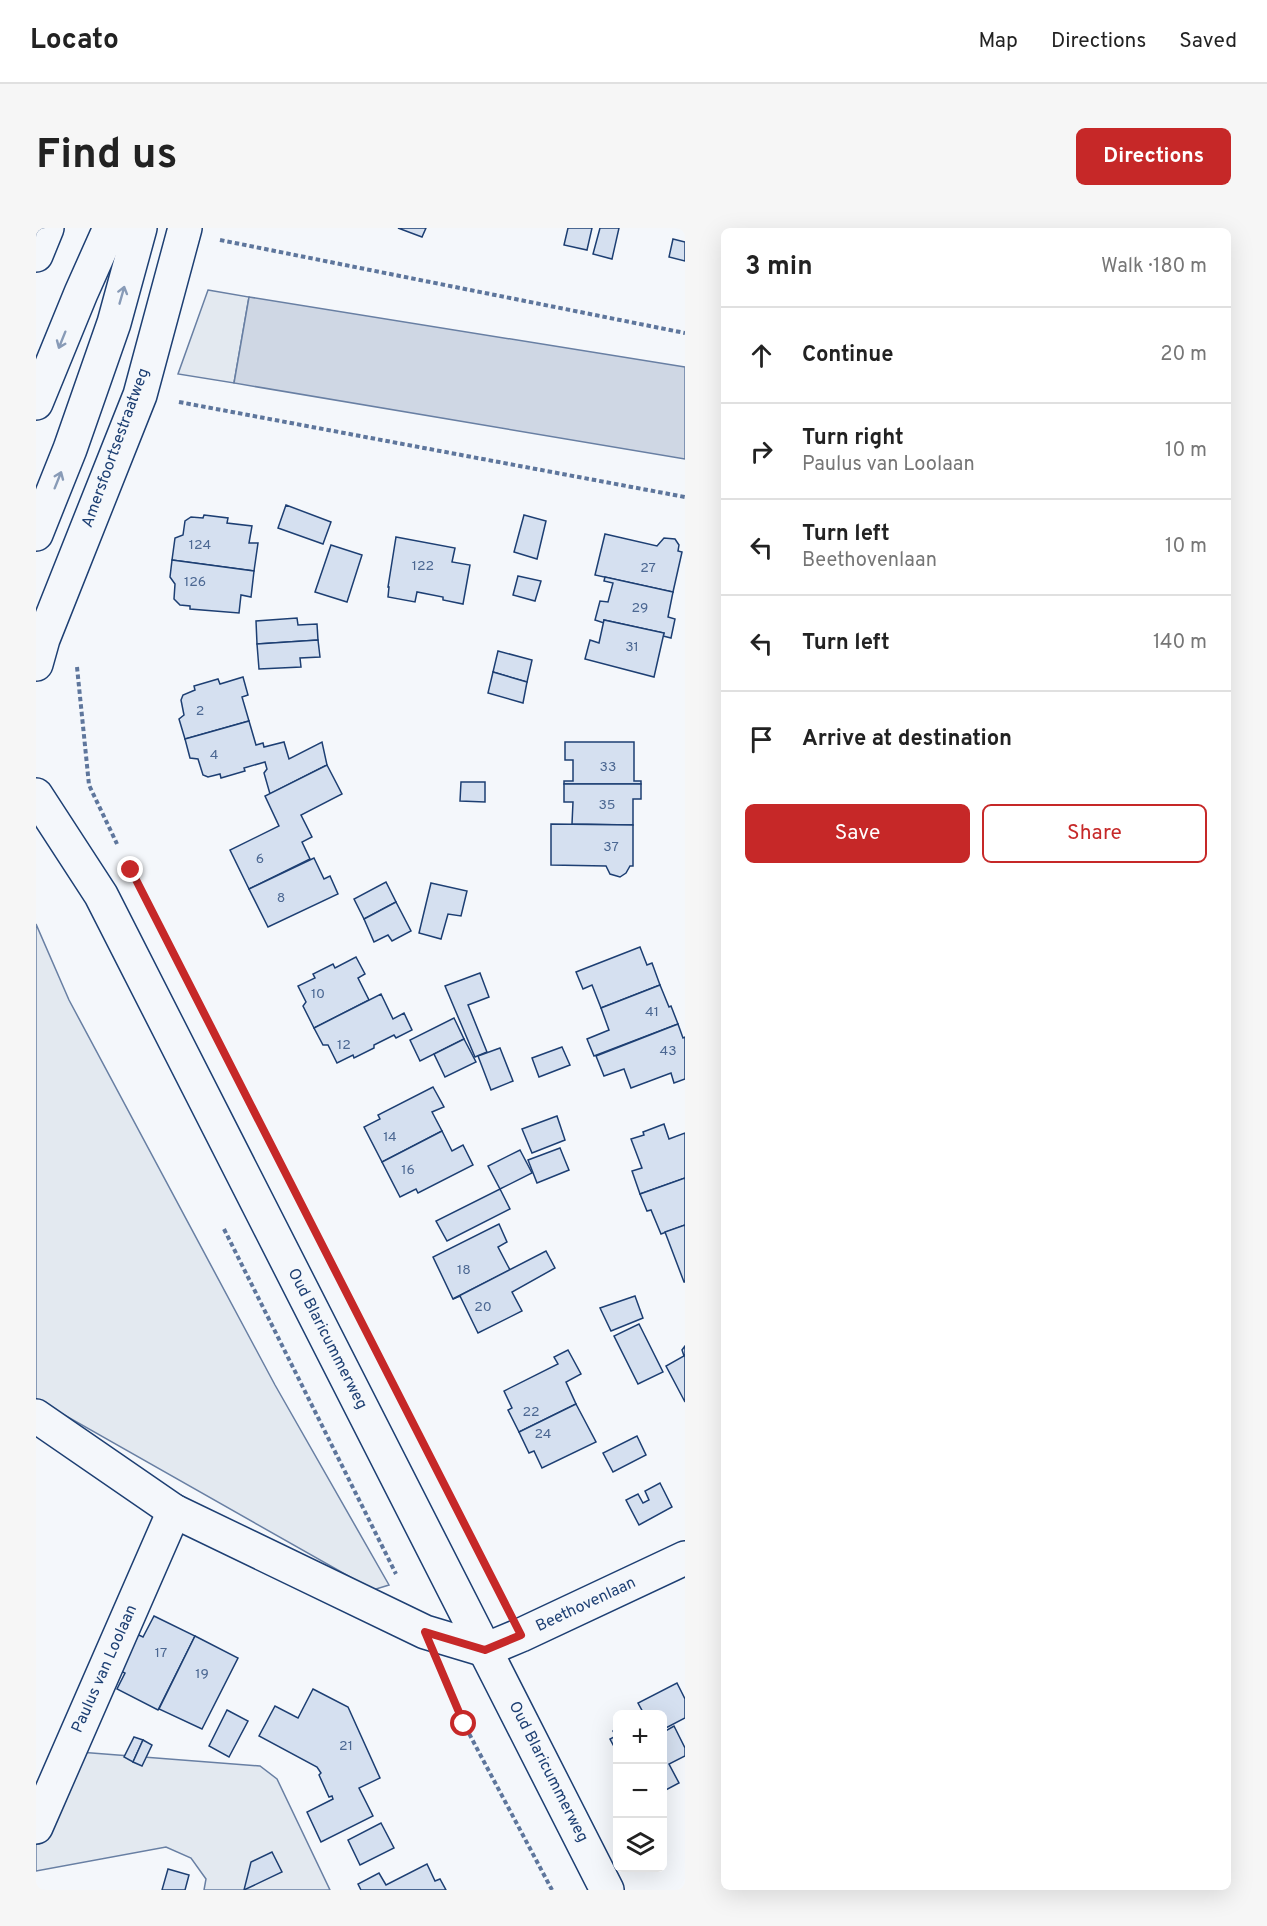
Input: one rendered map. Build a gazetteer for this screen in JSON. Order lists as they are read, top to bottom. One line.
{"streets":{"street":["Amersfoortsestraatweg","Oud Blaricummerweg","Beethovenlaan","Paulus van Loolaan"]},"crossings":[["Oud Blaricummerweg","Beethovenlaan"]],"house_numbers":["124","122","27","126","29","31","2","4","33","35","37","6","8","10","41","12","43","14","16","18","20","22","24","17","19","21"],"page":{"header":"Locato","nav":["Map","Directions","Saved"],"buttons":["Directions",["Save","Share"]],"title":"Find us","heading":["3 min","Walk · 180 m"],"list":[["Continue","20 m"],["Turn right","Paulus van Loolaan","10 m"],["Turn left","Beethovenlaan","10 m"],["Turn left","140 m"],"Arrive at destination"],"map_buttons":["+","−"]}}
